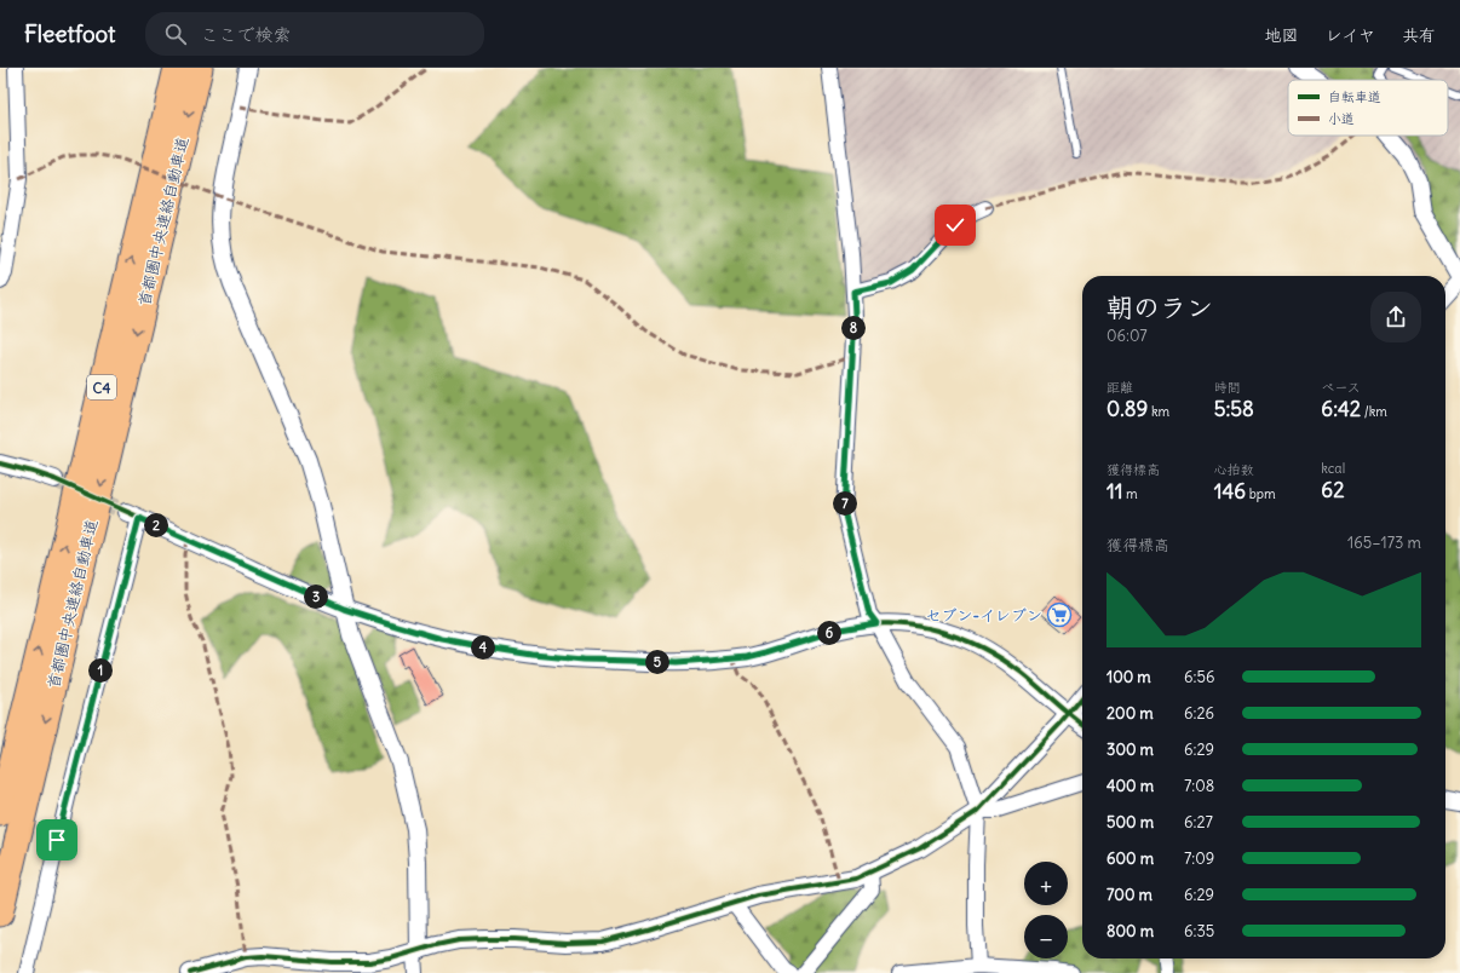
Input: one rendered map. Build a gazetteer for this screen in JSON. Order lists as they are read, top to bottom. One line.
{"streets":{"highway":["首都圏中央連絡自動車道","C4"]},"places":{"supermarket":["セブン-イレブン"]},"legend":["自転車道","小道"],"page":{"header":"Fleetfoot","search":"ここで検索","nav":["地図","レイヤ","共有"],"heading":["朝のラン","06:07"],"pins":["8","7","2","3","6","4","5","1"],"stats":[["距離","0.89 km"],["時間","5:58"],["ペース","6:42 /km"],["獲得標高","11 m"],["心拍数","146 bpm"],["kcal","62"]],"chart":["獲得標高","165–173 m"],"list":[{"name":"100 m","note":"6:56"},{"name":"200 m","note":"6:26"},{"name":"300 m","note":"6:29"},{"name":"400 m","note":"7:08"},{"name":"500 m","note":"6:27"},{"name":"600 m","note":"7:09"},{"name":"700 m","note":"6:29"},{"name":"800 m","note":"6:35"}],"map_buttons":["+","−"]}}
